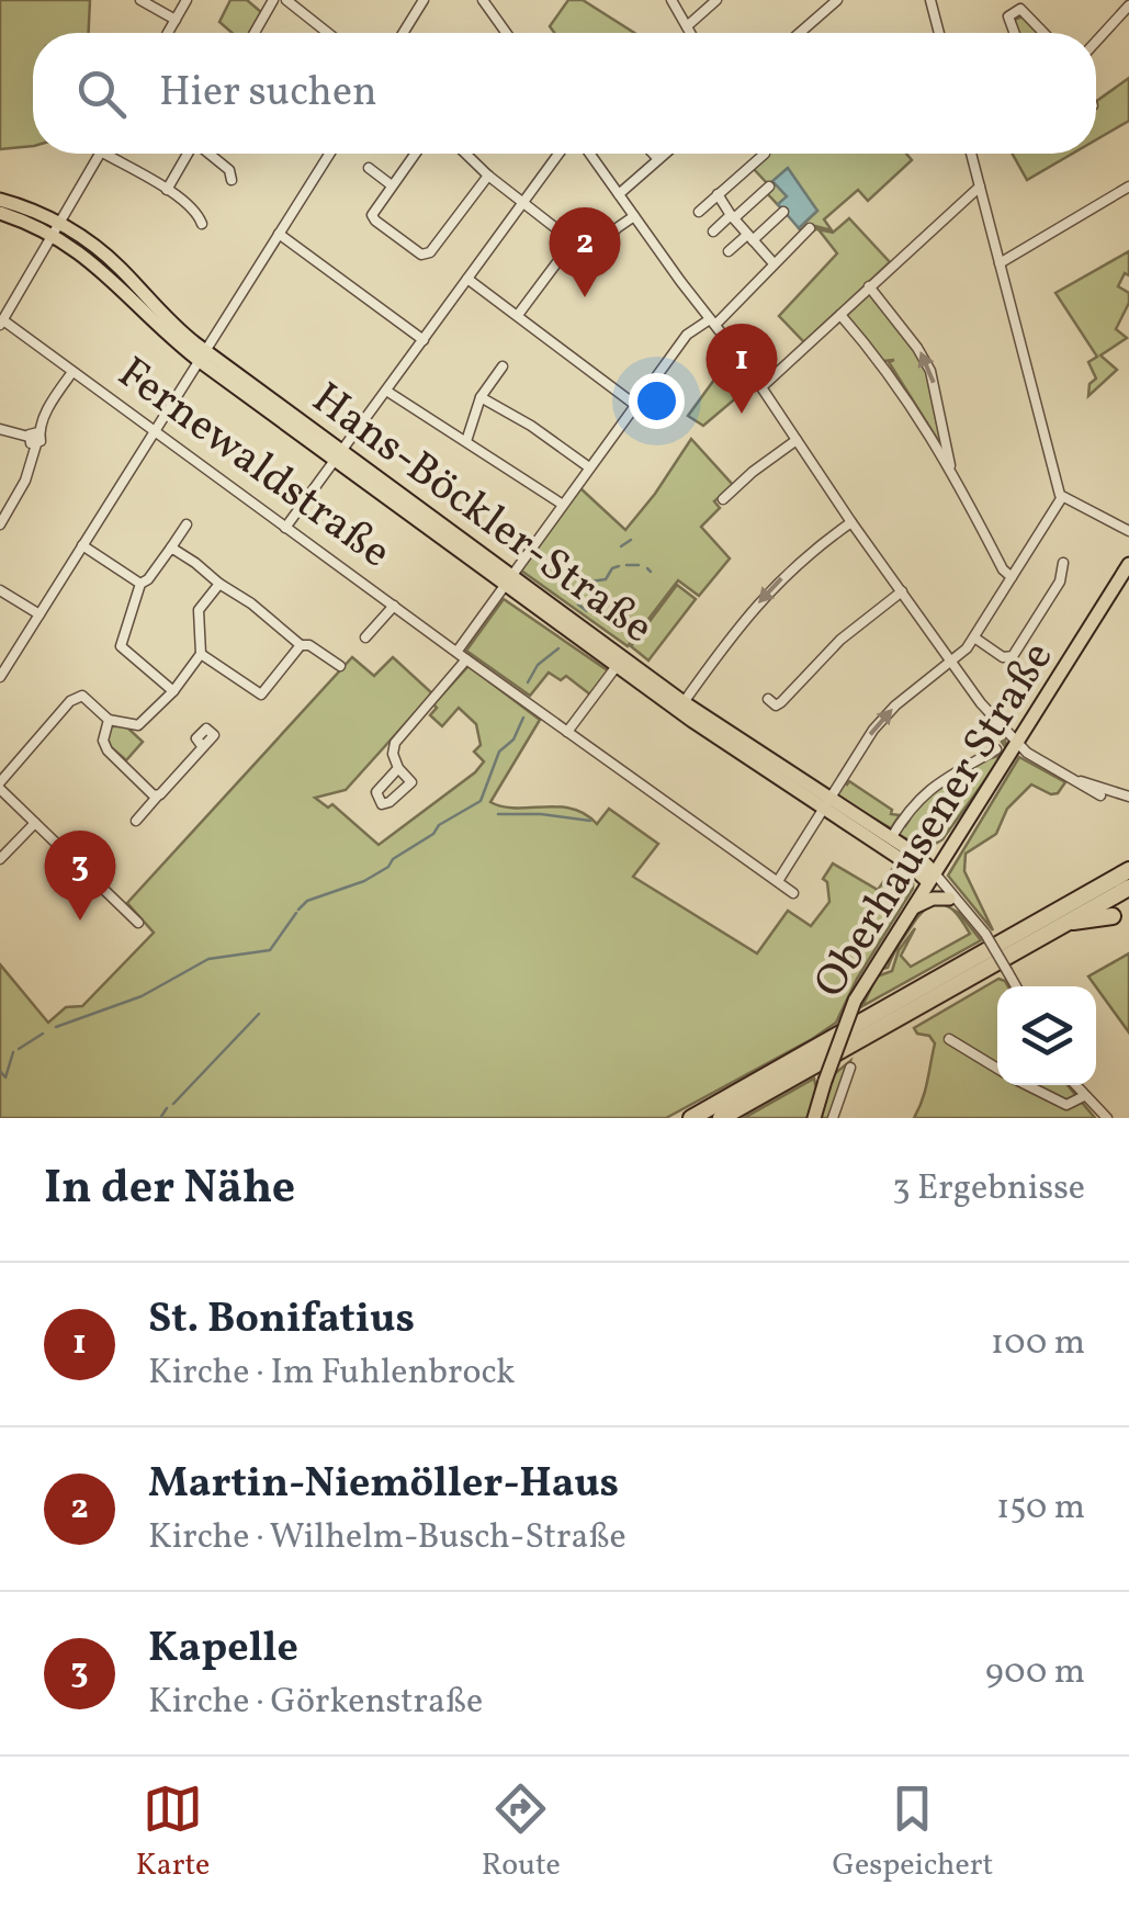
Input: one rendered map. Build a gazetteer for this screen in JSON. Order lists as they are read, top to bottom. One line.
{"streets":{"main road":["Hans-Böckler-Straße","Oberhausener Straße"],"street":["Fernewaldstraße"]},"crossings":[["Fernewaldstraße","Hans-Böckler-Straße"],["Hans-Böckler-Straße","Oberhausener Straße"]],"page":{"search":"Hier suchen","pins":["2","1","3"],"heading":["In der Nähe","3 Ergebnisse"],"list":[{"mark":"1","name":"St. Bonifatius","note":"Kirche · Im Fuhlenbrock","value":"100 m"},{"mark":"2","name":"Martin-Niemöller-Haus","note":"Kirche · Wilhelm-Busch-Straße","value":"150 m"},{"mark":"3","name":"Kapelle","note":"Kirche · Görkenstraße","value":"900 m"}],"nav":["Karte","Route","Gespeichert"]}}
